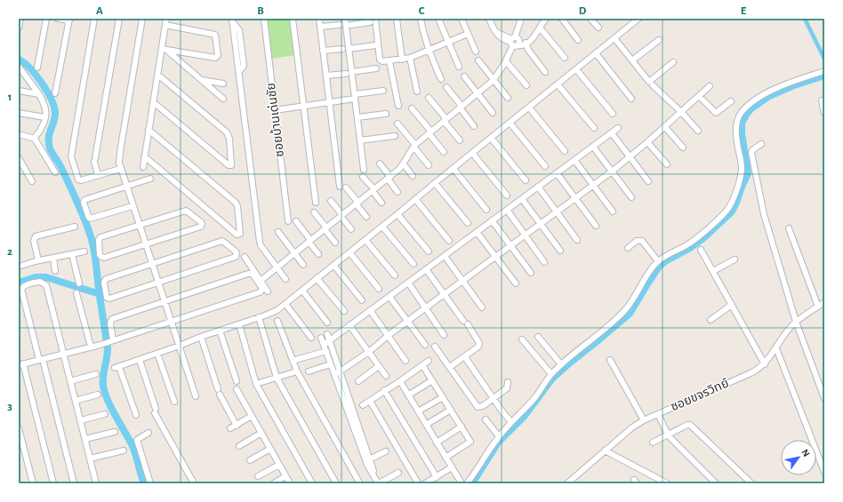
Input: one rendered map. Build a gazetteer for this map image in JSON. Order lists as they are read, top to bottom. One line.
{"streets":{"street":["ซอยบ้านเด่นชัย","ซอยขจรวิทย์"]},"north":"top right","grid":{"columns":["A","B","C","D","E"],"rows":["1","2","3"]}}
